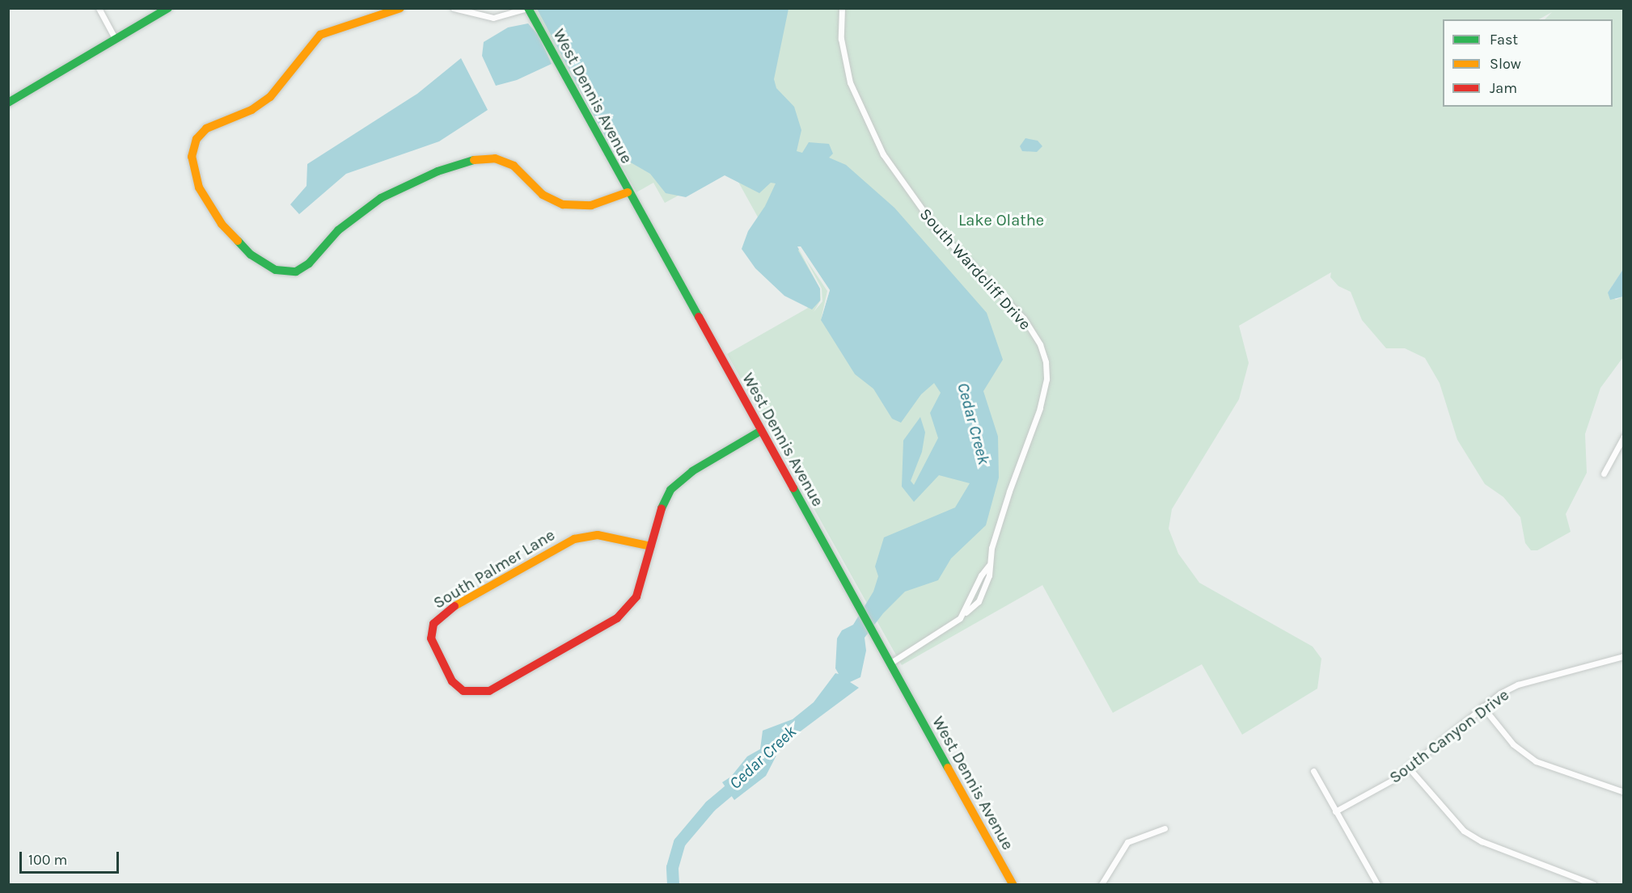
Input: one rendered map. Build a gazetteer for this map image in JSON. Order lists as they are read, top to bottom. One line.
{"streets":{"street":["West Dennis Avenue","South Wardcliff Drive","South Palmer Lane","South Canyon Drive"]},"crossings":[["West Dennis Avenue","South Wardcliff Drive"],["West Dennis Avenue","South Palmer Lane"]],"water":["Cedar Creek"],"parks":["Lake Olathe"],"legend":["Fast","Slow","Jam"],"scale_bar":"100 m"}
